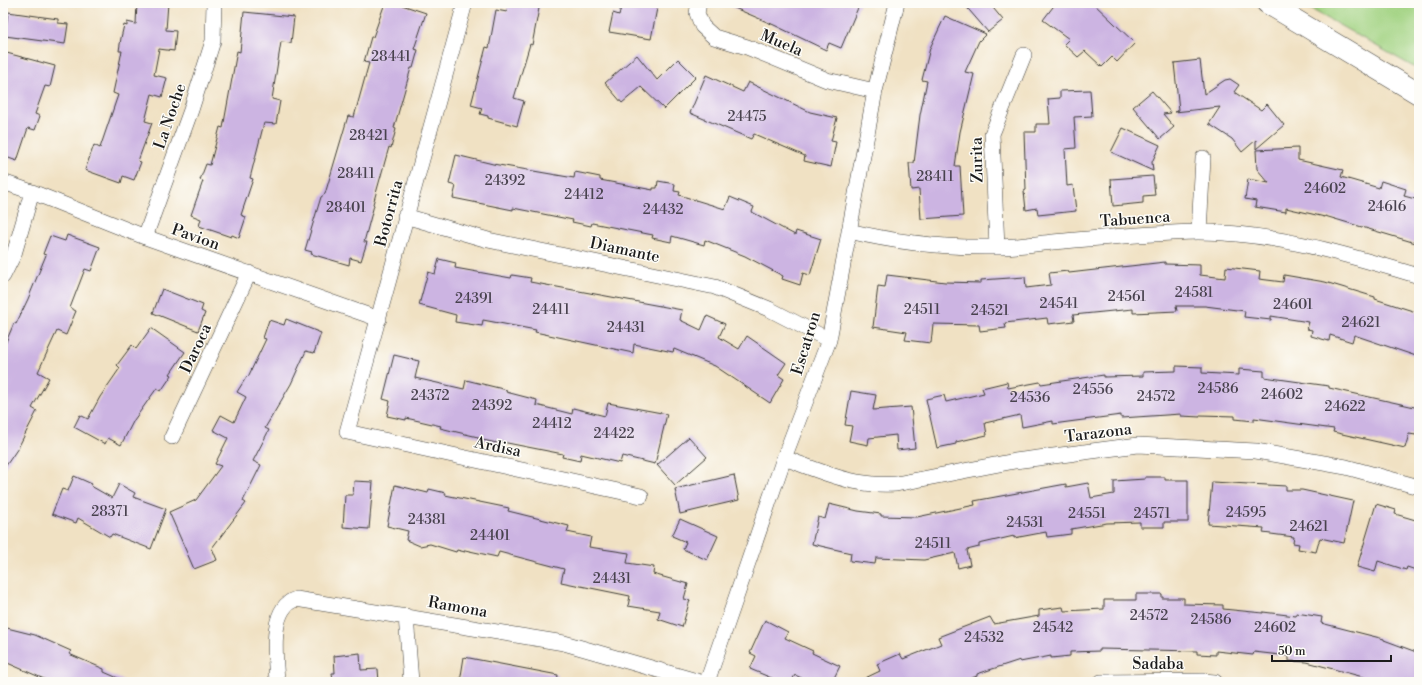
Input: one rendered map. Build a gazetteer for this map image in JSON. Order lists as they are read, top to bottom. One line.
{"streets":{"street":["Muela","La Noche","Zurita","Botorrita","Tabuenca","Pavion","Diamante","Escatron","Daroca","Tarazona","Ardisa","Ramona","Sadaba"]},"crossings":[["Muela","Escatron"],["La Noche","Pavion"],["Zurita","Tabuenca"],["Botorrita","Pavion"],["Botorrita","Diamante"],["Botorrita","Ardisa"],["Tabuenca","Escatron"],["Pavion","Daroca"],["Diamante","Escatron"],["Escatron","Tarazona"]],"house_numbers":["28441","24475","28421","28411","28411","24392","24602","24412","24616","28401","24432","24581","24561","24391","24541","24601","24411","24511","24521","24621","24431","24586","24556","24602","24372","24572","24536","24392","24622","24412","24422","28371","24595","24551","24571","24381","24531","24621","24401","24511","24431","24572","24586","24542","24602","24532"],"scale_bar":"50 m"}
